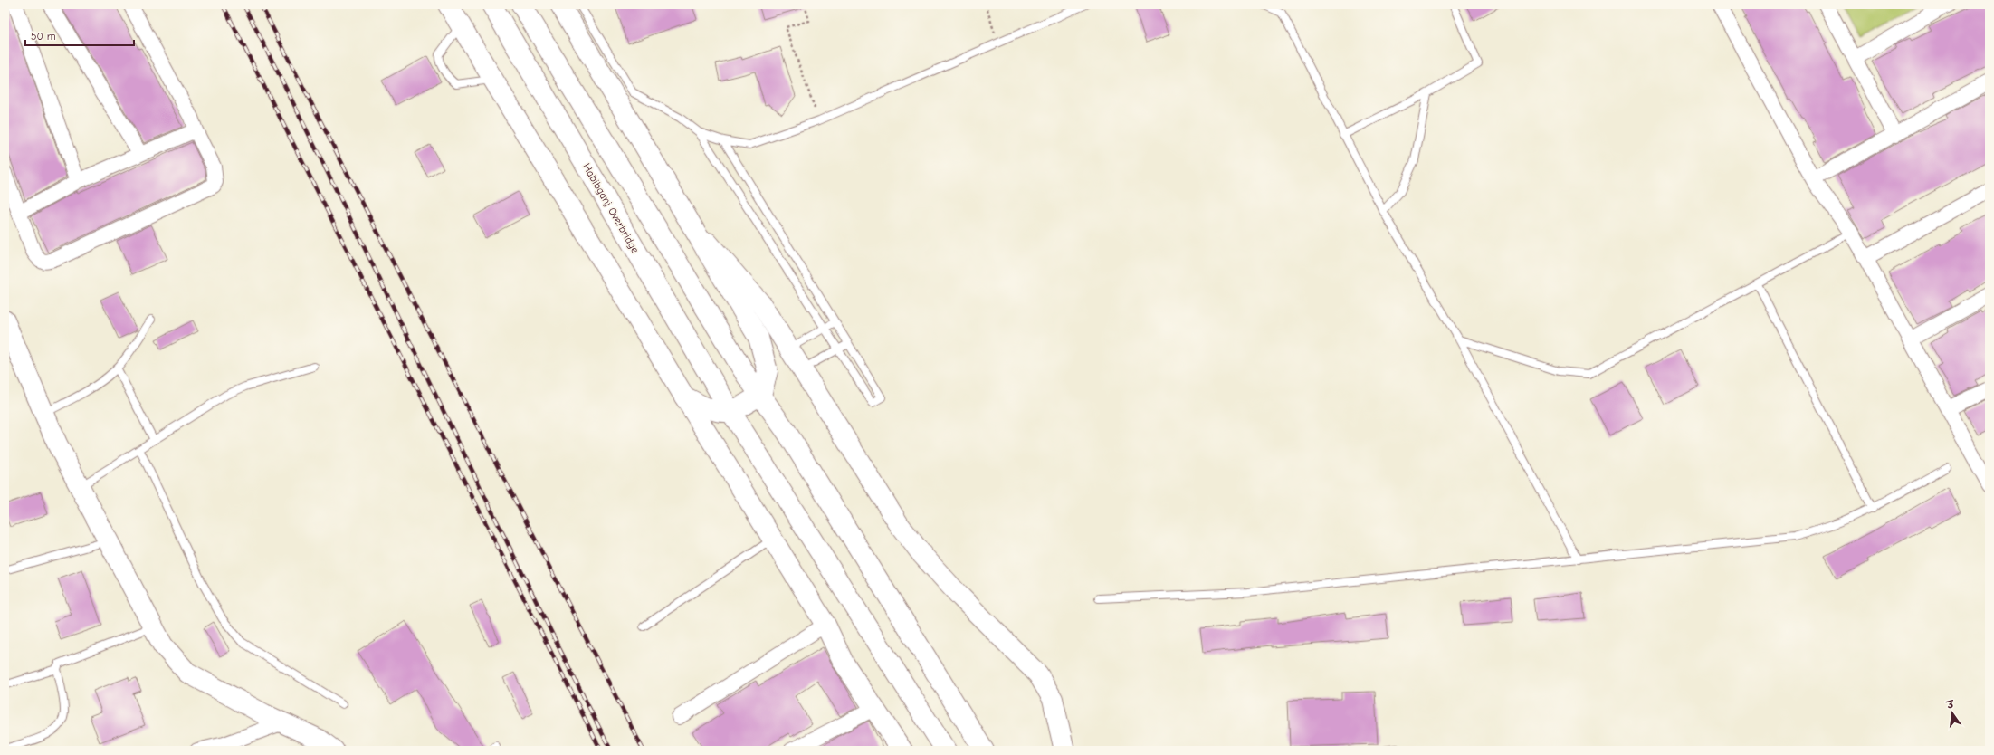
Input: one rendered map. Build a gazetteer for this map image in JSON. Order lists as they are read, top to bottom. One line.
{"streets":{"main road":["Habibganj Overbridge"]},"scale_bar":"50 m","north":"top"}
